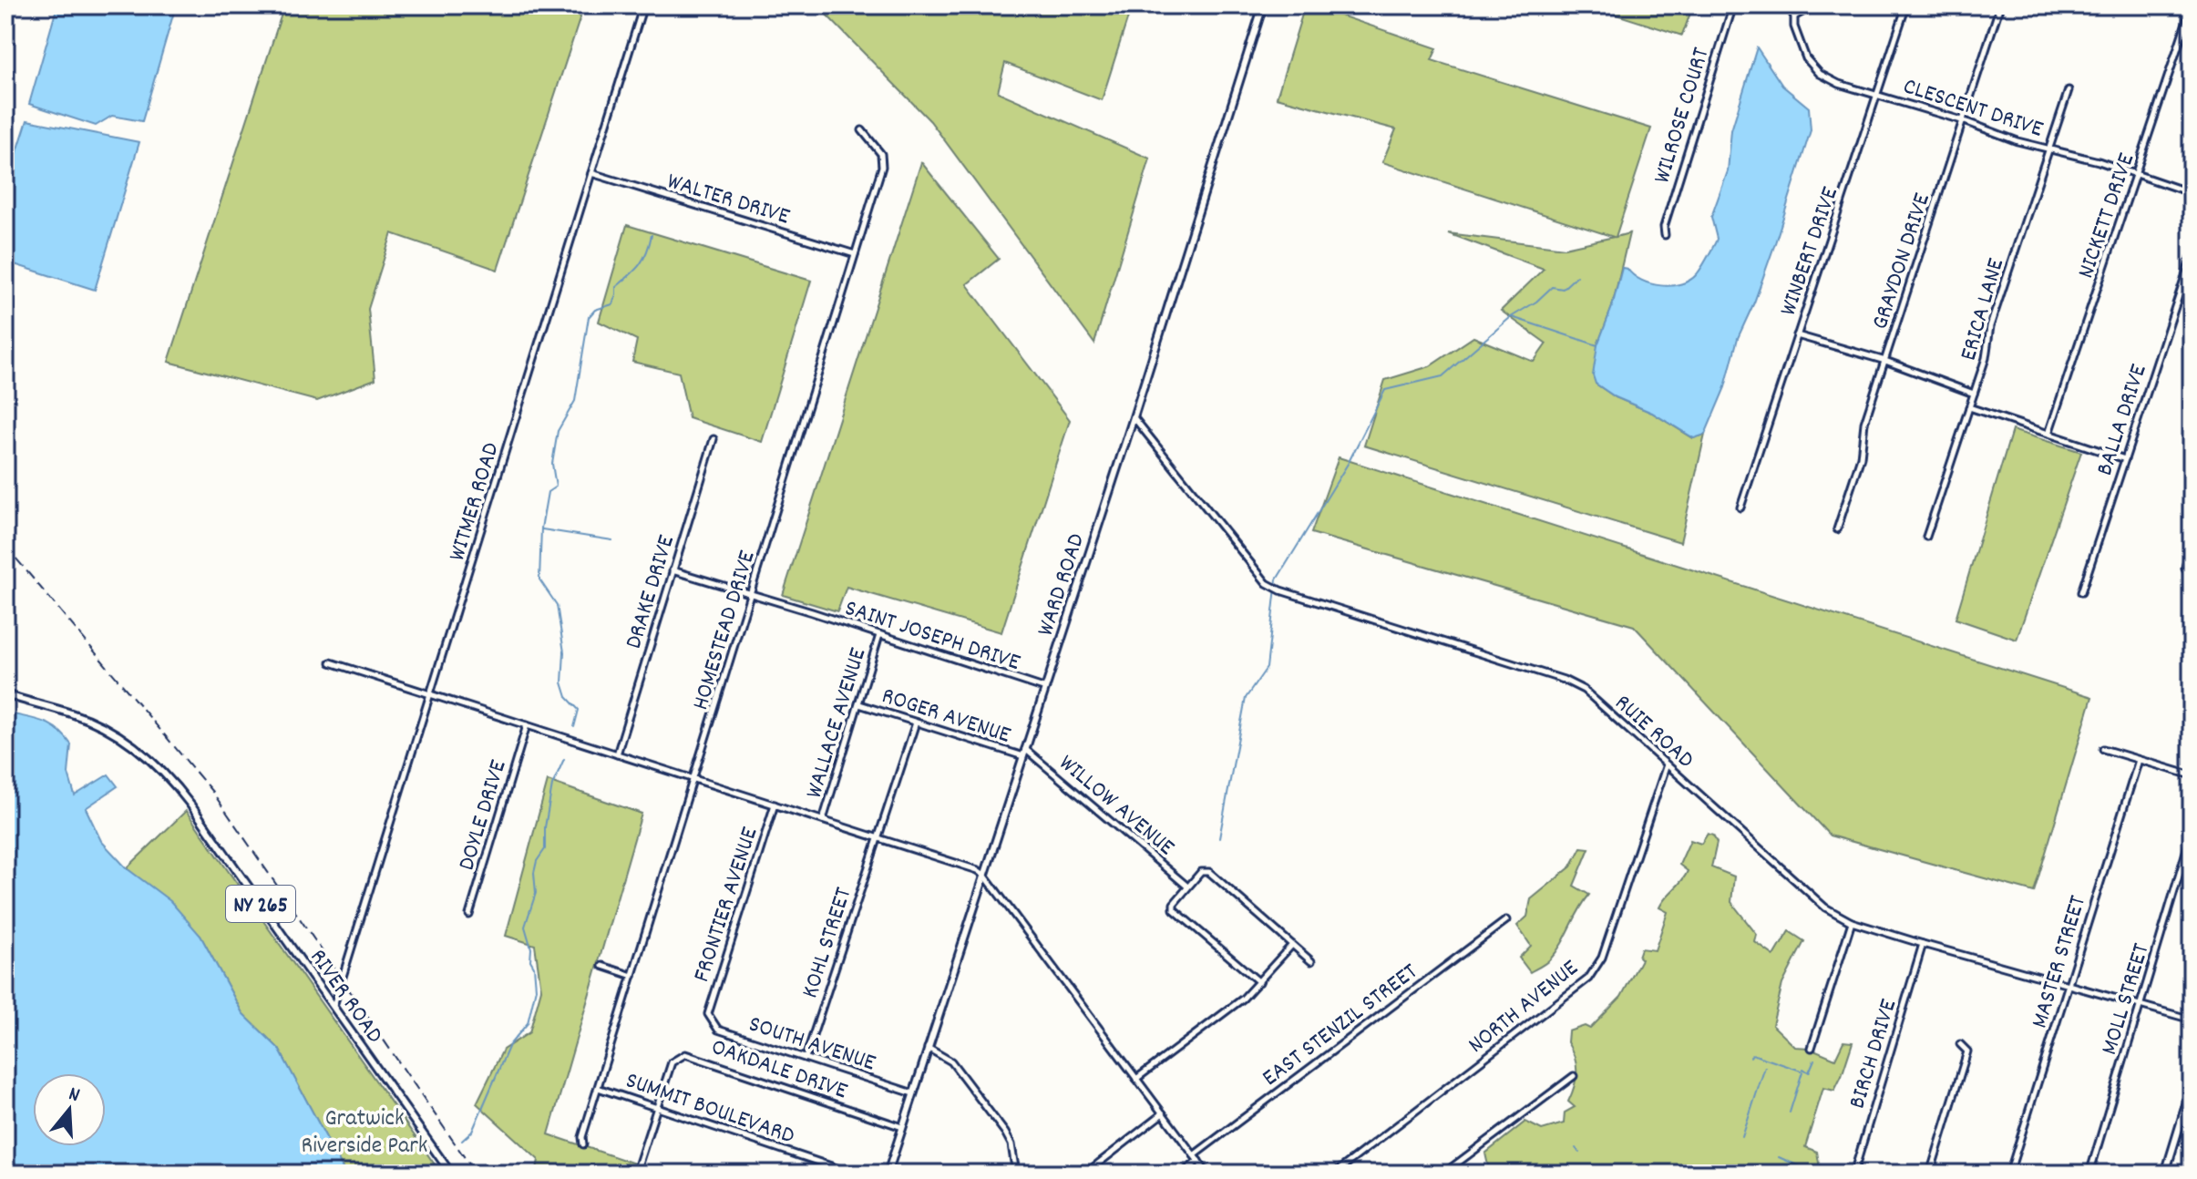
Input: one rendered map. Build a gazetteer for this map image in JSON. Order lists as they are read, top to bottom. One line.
{"streets":{"main road":["WARD ROAD","NY 265","RIVER ROAD"],"street":["CLESCENT DRIVE","WILROSE COURT","WALTER DRIVE","NICKETT DRIVE","WINBERT DRIVE","GRAYDON DRIVE","ERICA LANE","BALLA DRIVE","WITMER ROAD","DRAKE DRIVE","HOMESTEAD DRIVE","SAINT JOSEPH DRIVE","ROGER AVENUE","WALLACE AVENUE","RUIE ROAD","WILLOW AVENUE","DOYLE DRIVE","FRONTIER AVENUE","KOHL STREET","MASTER STREET","MOLL STREET","NORTH AVENUE","EAST STENZIL STREET","SOUTH AVENUE","BIRCH DRIVE","OAKDALE DRIVE","SUMMIT BOULEVARD"]},"crossings":[["CLESCENT DRIVE","NICKETT DRIVE"],["CLESCENT DRIVE","WINBERT DRIVE"],["CLESCENT DRIVE","GRAYDON DRIVE"],["CLESCENT DRIVE","ERICA LANE"],["WALTER DRIVE","WITMER ROAD"],["WALTER DRIVE","HOMESTEAD DRIVE"],["WITMER ROAD","RIVER ROAD"],["WARD ROAD","SAINT JOSEPH DRIVE"],["WARD ROAD","ROGER AVENUE"],["WARD ROAD","RUIE ROAD"],["WARD ROAD","WILLOW AVENUE"],["WARD ROAD","SOUTH AVENUE"],["WARD ROAD","OAKDALE DRIVE"],["DRAKE DRIVE","SAINT JOSEPH DRIVE"],["HOMESTEAD DRIVE","SAINT JOSEPH DRIVE"],["HOMESTEAD DRIVE","SUMMIT BOULEVARD"],["SAINT JOSEPH DRIVE","WALLACE AVENUE"],["ROGER AVENUE","WALLACE AVENUE"],["ROGER AVENUE","KOHL STREET"],["RUIE ROAD","MASTER STREET"],["RUIE ROAD","MOLL STREET"],["RUIE ROAD","NORTH AVENUE"],["RUIE ROAD","BIRCH DRIVE"],["FRONTIER AVENUE","SOUTH AVENUE"],["KOHL STREET","SOUTH AVENUE"],["OAKDALE DRIVE","SUMMIT BOULEVARD"]],"parks":["Gratwick Riverside Park"],"north":"top"}
